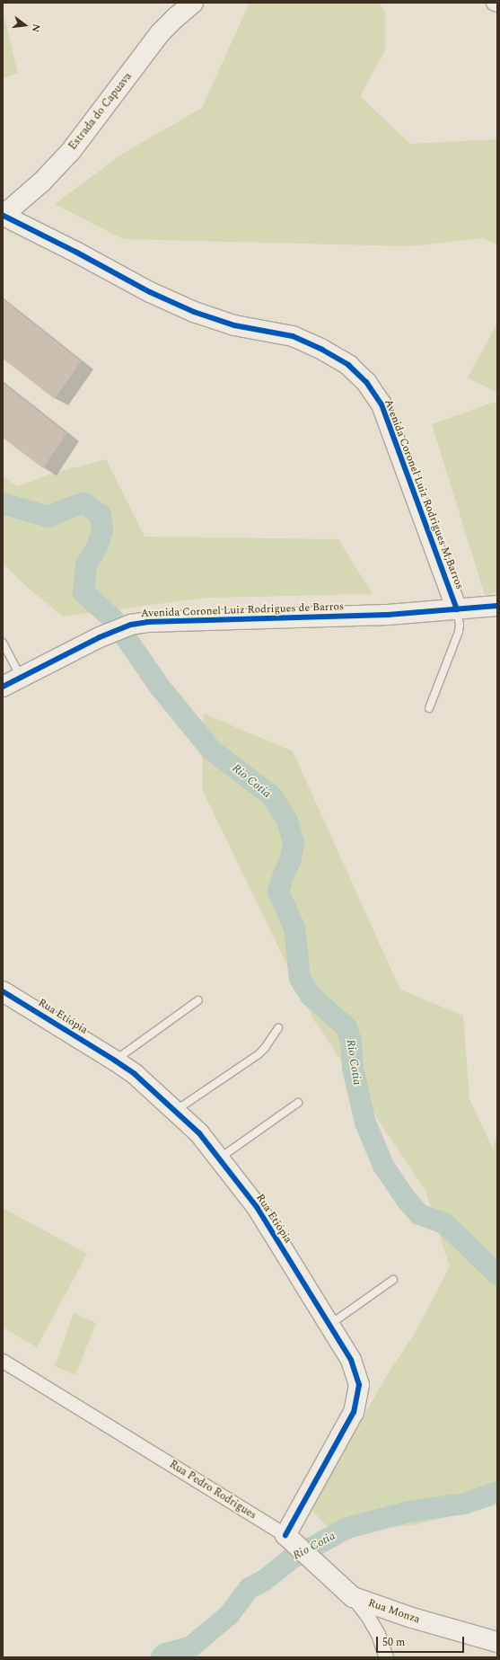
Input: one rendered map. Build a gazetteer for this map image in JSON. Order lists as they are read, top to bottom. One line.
{"streets":{"street":["Estrada do Capuava","Avenida Coronel Luiz Rodrigues M,Barros","Avenida Coronel Luiz Rodrigues de Barros","Rua Etiópia","Rua Pedro Rodrigues","Rua Monza"]},"crossings":[["Estrada do Capuava","Avenida Coronel Luiz Rodrigues M,Barros"],["Avenida Coronel Luiz Rodrigues M,Barros","Avenida Coronel Luiz Rodrigues de Barros"],["Rua Etiópia","Rua Pedro Rodrigues"],["Rua Pedro Rodrigues","Rua Monza"]],"water":["Rio Cotia"],"scale_bar":"50 m","north":"right"}
